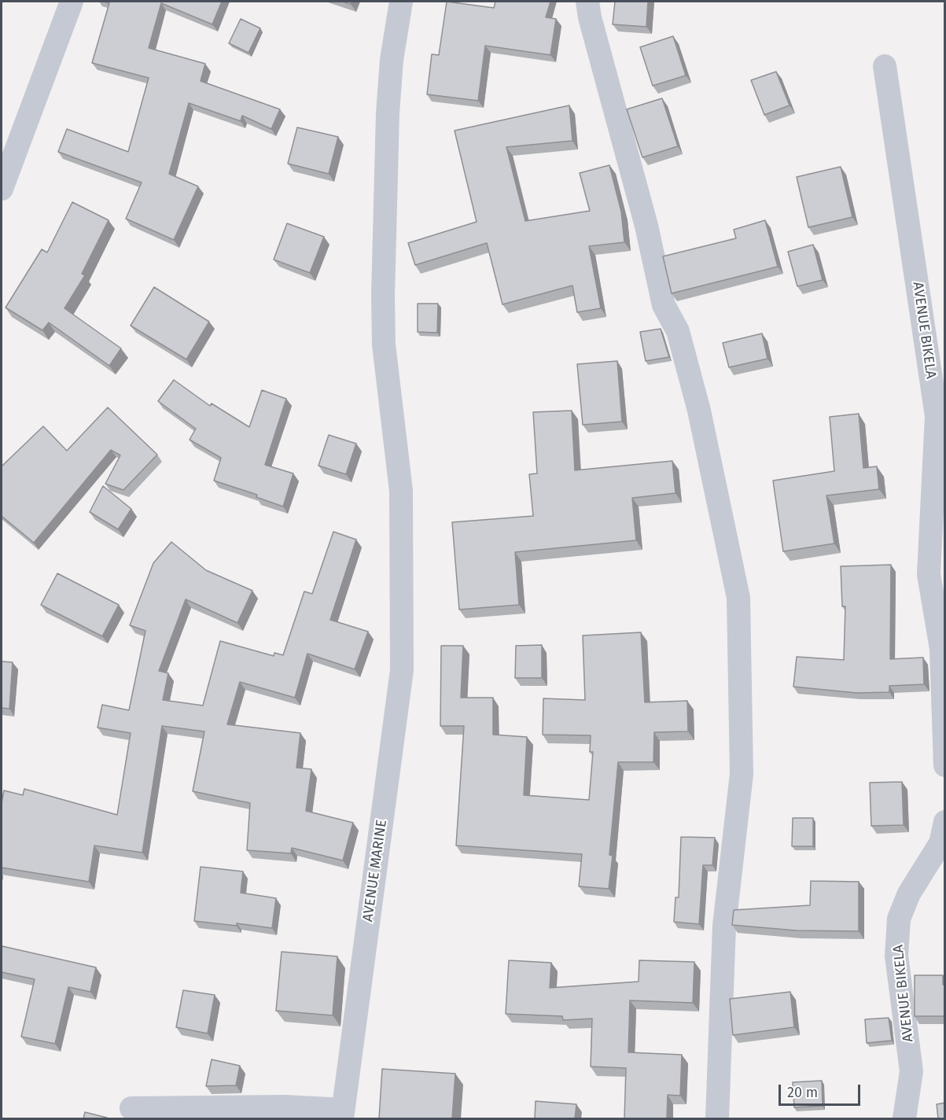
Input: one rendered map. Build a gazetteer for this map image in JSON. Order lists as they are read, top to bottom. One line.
{"streets":{"street":["AVENUE BIKELA","AVENUE MARINE"]},"scale_bar":"20 m"}
